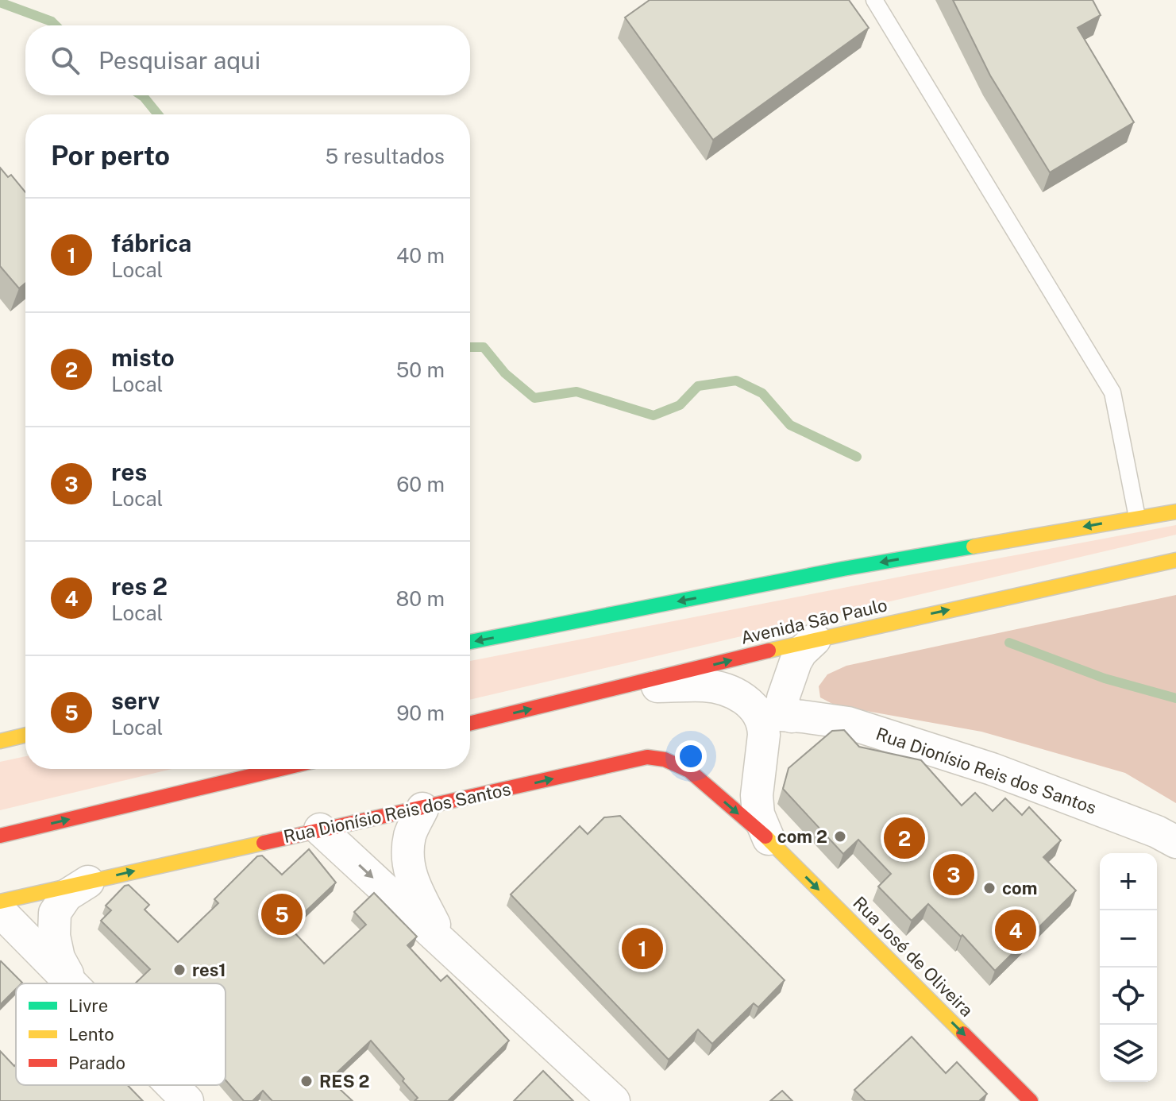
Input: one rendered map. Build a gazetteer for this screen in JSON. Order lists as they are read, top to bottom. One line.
{"streets":{"main road":["Avenida São Paulo","Rua Dionísio Reis dos Santos","Rua José de Oliveira"]},"crossings":[["Rua Dionísio Reis dos Santos","Rua José de Oliveira"]],"one_way":["Rua José de Oliveira"],"places":["com 2","com","res1","RES 2"],"legend":["Livre","Lento","Parado"],"page":{"search":"Pesquisar aqui","heading":["Por perto","5 resultados"],"list":[{"mark":"1","name":"fábrica","note":"Local","value":"40 m"},{"mark":"2","name":"misto","note":"Local","value":"50 m"},{"mark":"3","name":"res","note":"Local","value":"60 m"},{"mark":"4","name":"res 2","note":"Local","value":"80 m"},{"mark":"5","name":"serv","note":"Local","value":"90 m"}],"pins":["2","3","5","4","1"],"map_buttons":["+","−"]}}
